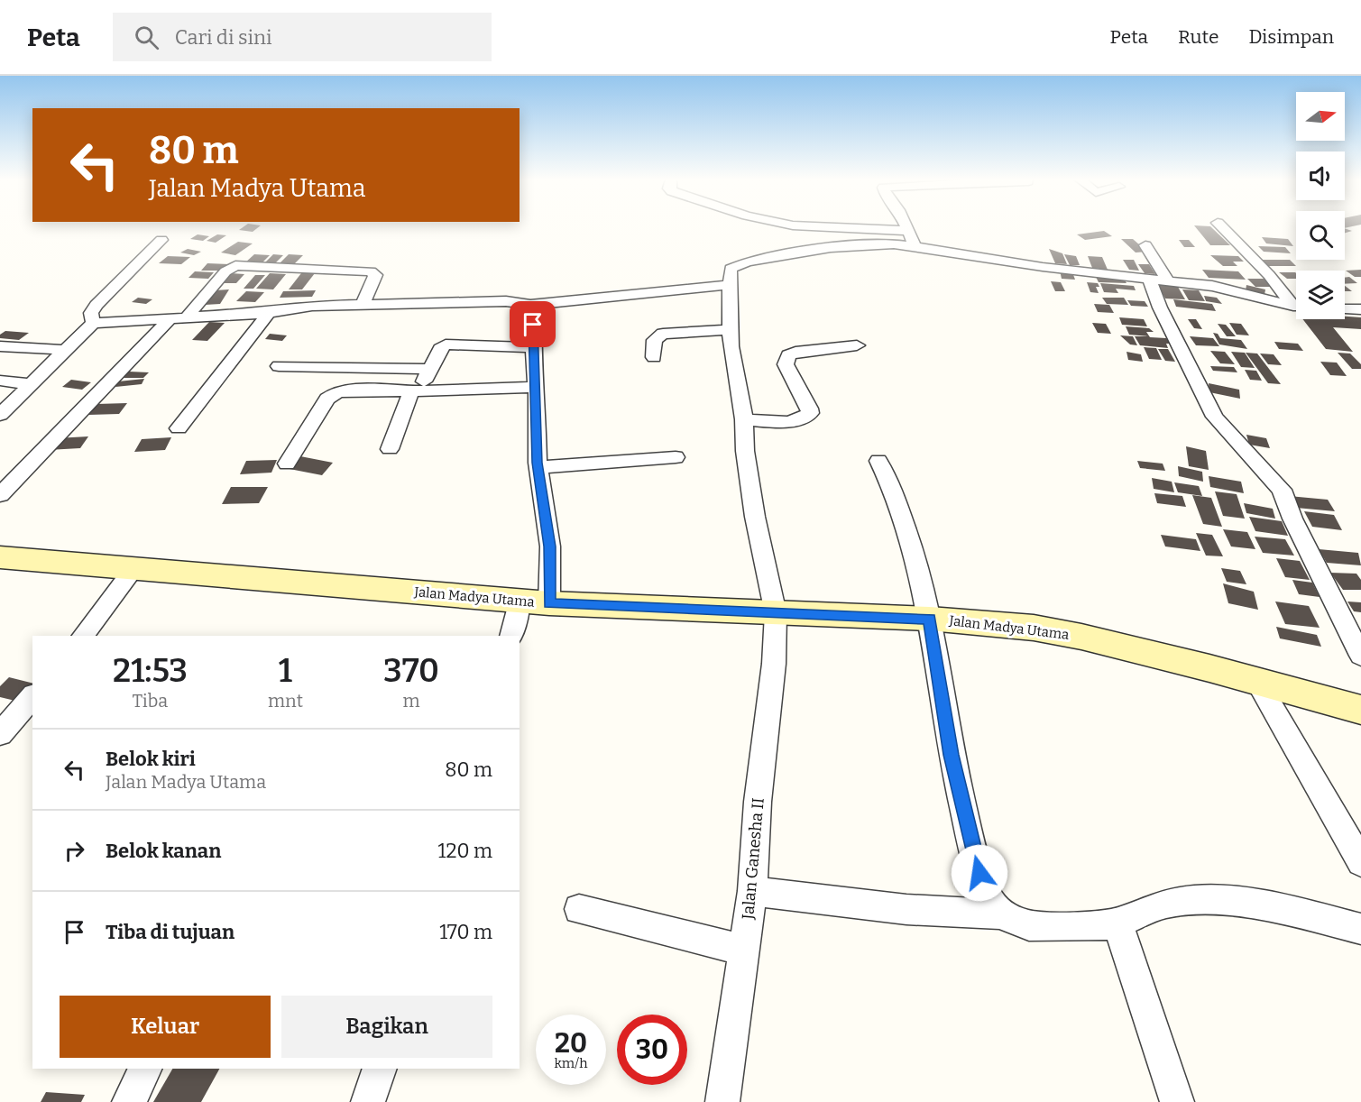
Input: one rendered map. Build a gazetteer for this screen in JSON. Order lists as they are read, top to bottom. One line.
{"streets":{"street":["Jalan Madya Utama","Jalan Ganesha II"]},"crossings":[["Jalan Madya Utama","Jalan Ganesha II"]],"north":"right","page":{"header":"Peta","search":"Cari di sini","nav":["Peta","Rute","Disimpan"],"turn":["80 m","Jalan Madya Utama"],"eta":["21:53","Tiba","1","mnt","370","m"],"list":[{"name":"Belok kiri","note":"Jalan Madya Utama","value":"80 m"},{"name":"Belok kanan","value":"120 m"},{"name":"Tiba di tujuan","value":"170 m"}],"buttons":["Keluar","Bagikan"],"speed":"20 km/h","limit":"30"}}
